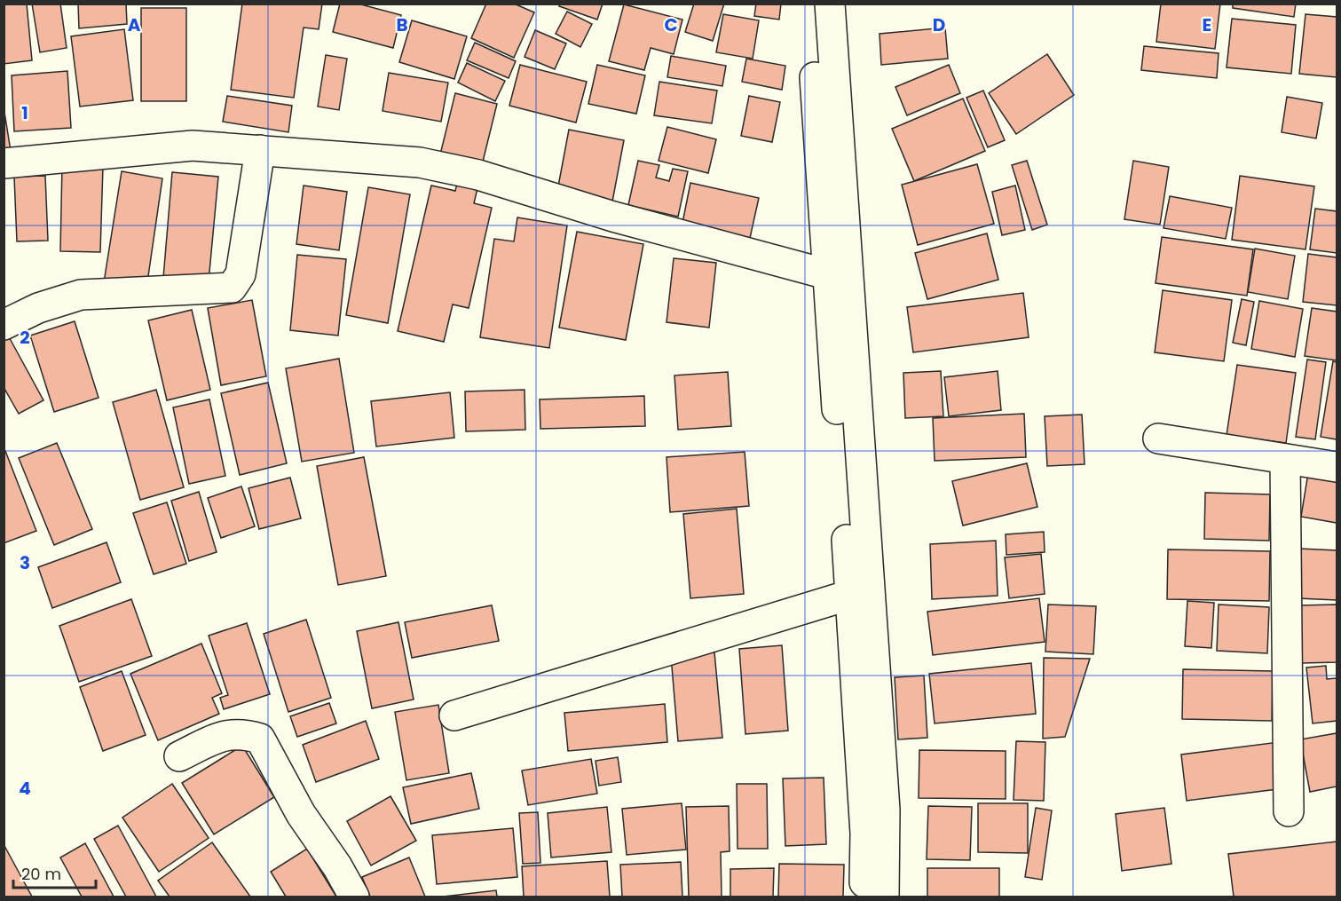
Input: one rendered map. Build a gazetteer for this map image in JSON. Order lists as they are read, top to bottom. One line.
{"scale_bar":"20 m","grid":{"columns":["A","B","C","D","E"],"rows":["1","2","3","4"]}}
